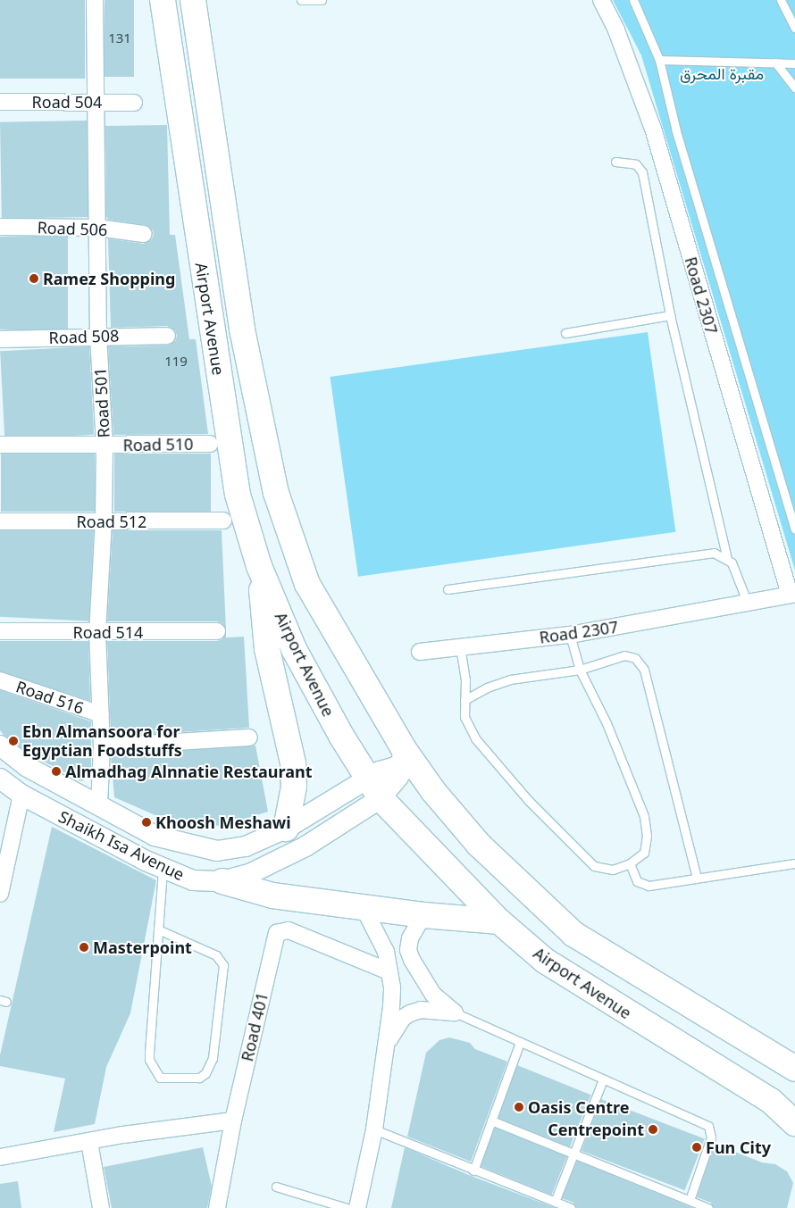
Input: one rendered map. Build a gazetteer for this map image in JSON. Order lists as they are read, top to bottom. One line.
{"streets":{"main road":["Airport Avenue"],"street":["Road 504","Road 506","Road 2307","Road 508","Road 501","Road 510","Road 512","Road 514","Road 516","Shaikh Isa Avenue","Road 401"]},"crossings":[["Road 504","Road 501"],["Road 506","Road 501"],["Airport Avenue","Shaikh Isa Avenue"],["Road 508","Road 501"],["Road 501","Road 510"],["Road 501","Road 512"],["Road 501","Road 514"],["Road 501","Road 516"],["Road 501","Shaikh Isa Avenue"]],"parks":["مقبرة المحرق"],"places":["Ramez Shopping","Ebn Almansoora for Egyptian Foodstuffs","Almadhag Alnnatie Restaurant","Khoosh Meshawi","Masterpoint","Oasis Centre","Centrepoint","Fun City"],"house_numbers":["131","119"]}
